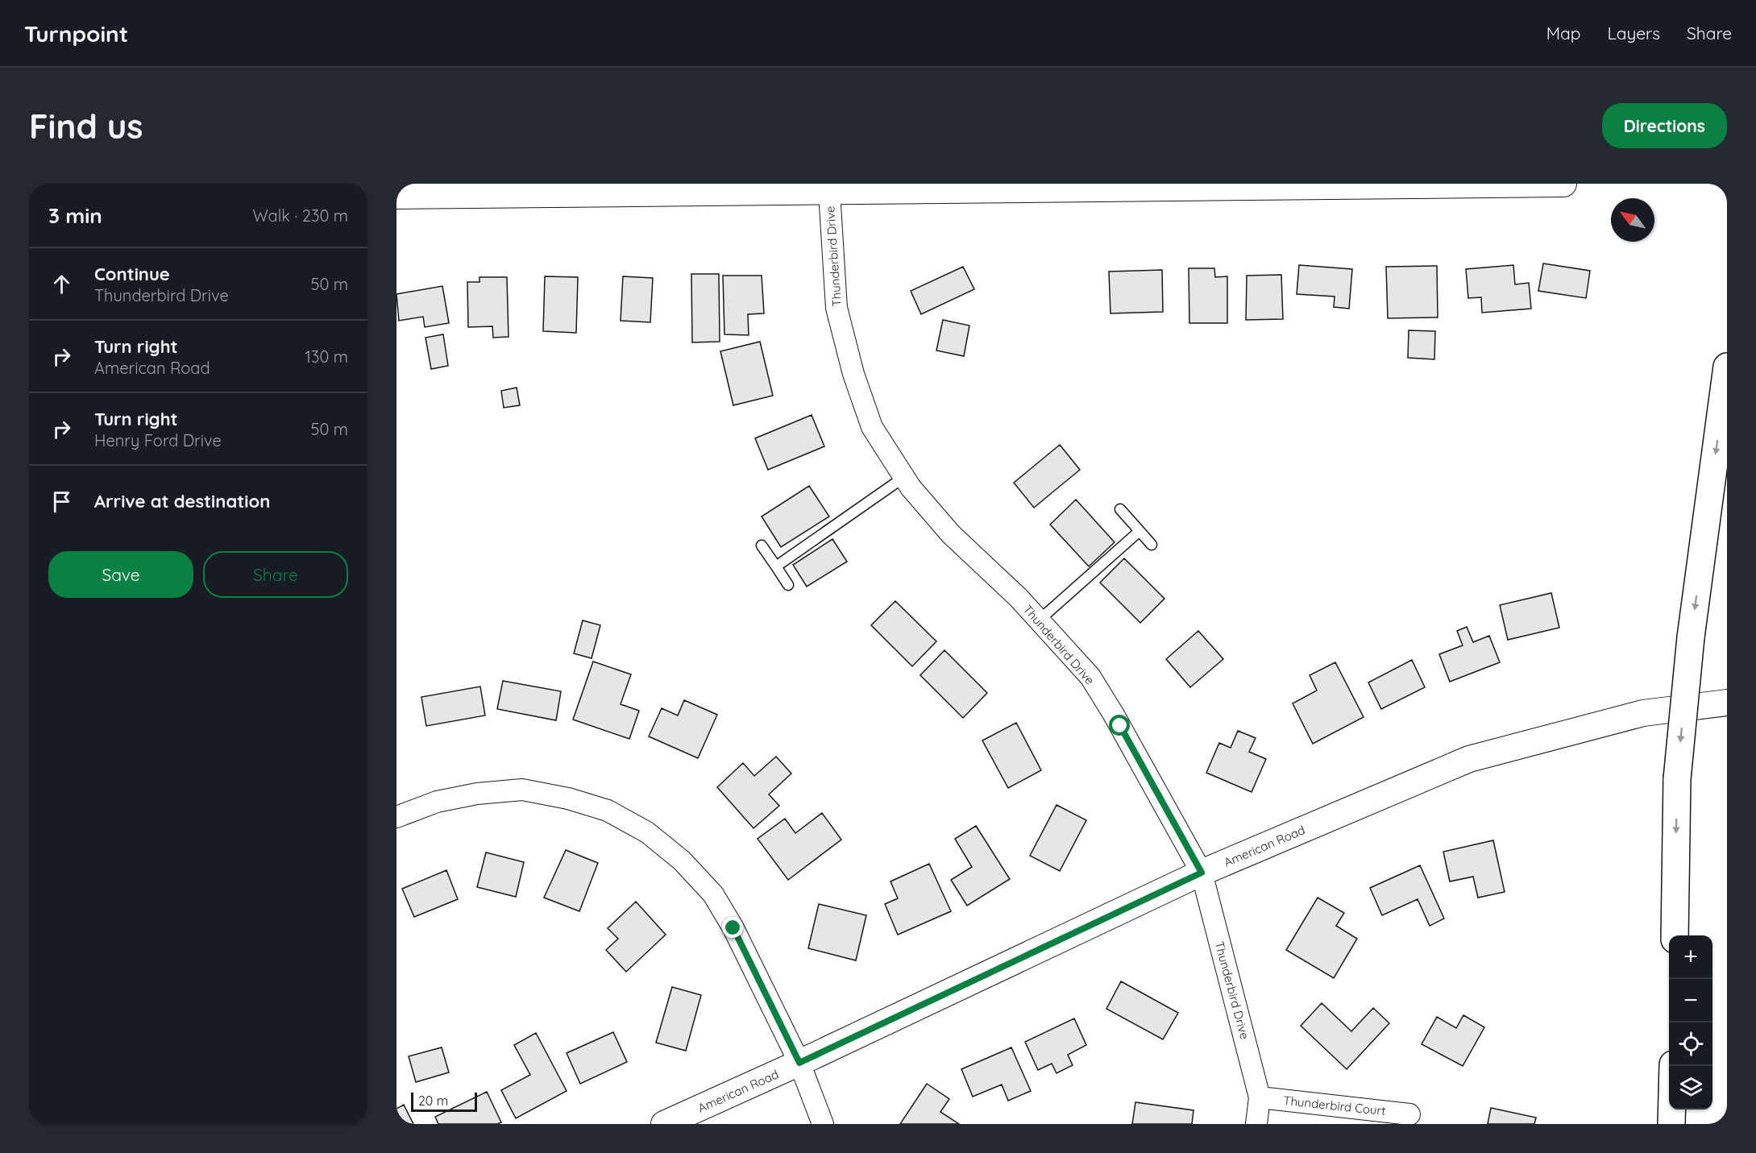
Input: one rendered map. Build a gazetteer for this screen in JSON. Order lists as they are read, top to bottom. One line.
{"streets":{"street":["Thunderbird Drive","American Road","Thunderbird Court"]},"crossings":[["Thunderbird Drive","American Road"],["Thunderbird Drive","Thunderbird Court"]],"scale_bar":"20 m","north":"top left","page":{"header":"Turnpoint","nav":["Map","Layers","Share"],"buttons":["Directions",["Save","Share"]],"title":"Find us","heading":["3 min","Walk · 230 m"],"list":[["Continue","Thunderbird Drive","50 m"],["Turn right","American Road","130 m"],["Turn right","Henry Ford Drive","50 m"],"Arrive at destination"],"map_buttons":["+","−"],"scale":"20 m"}}
